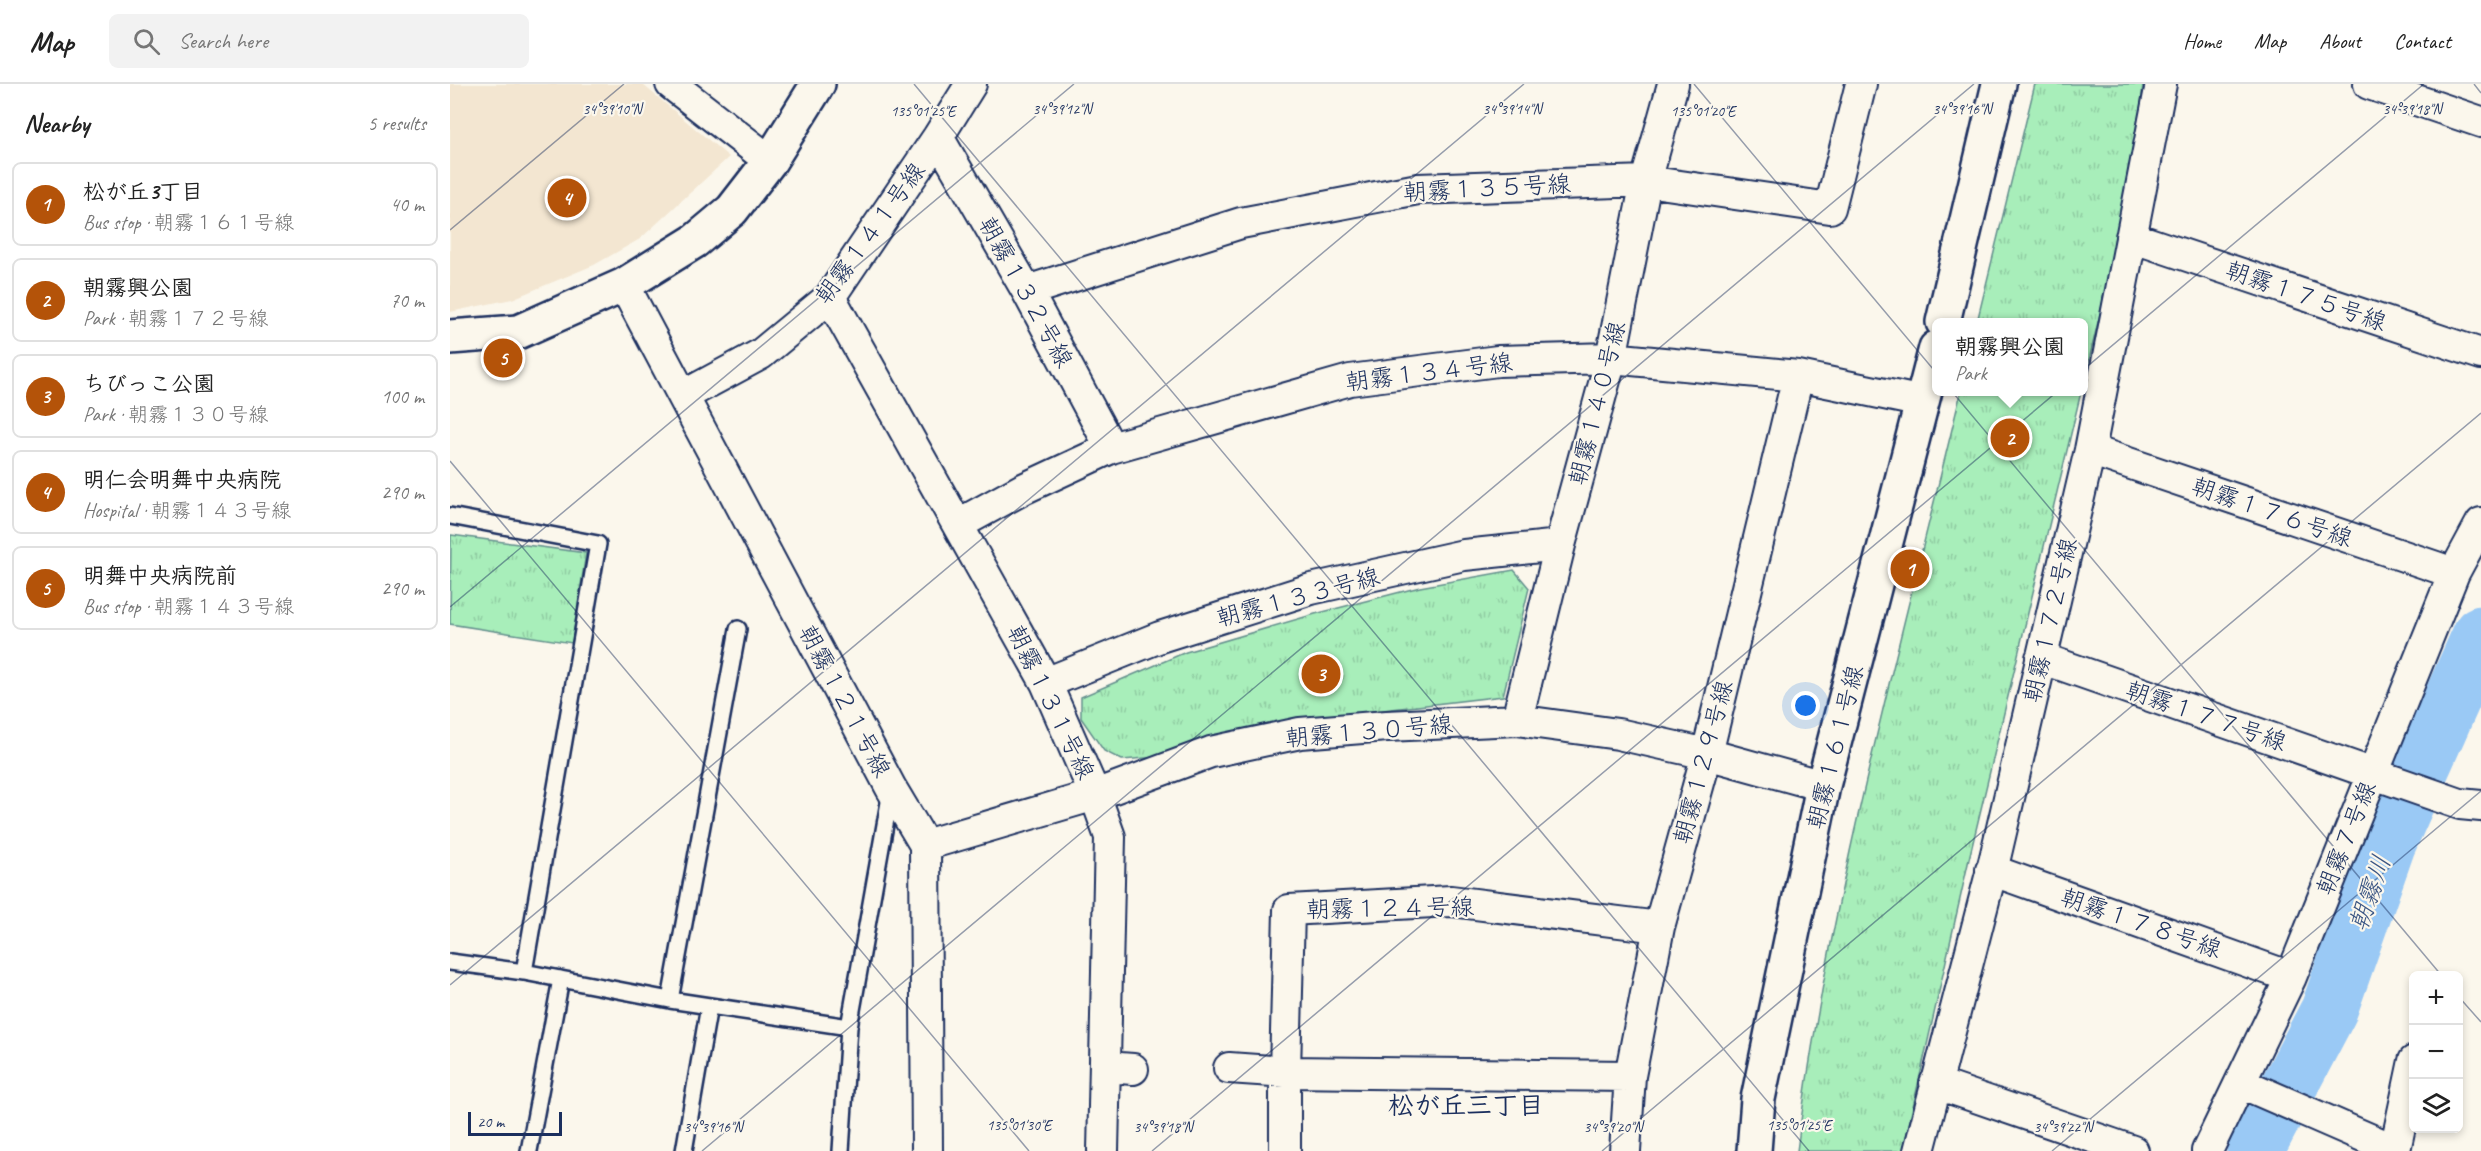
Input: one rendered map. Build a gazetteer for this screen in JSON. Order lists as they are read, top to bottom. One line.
{"streets":{"street":["朝霧１３５号線","朝霧１４１号線","朝霧１３２号線","朝霧１７５号線","朝霧１３４号線","朝霧１４０号線","朝霧１７６号線","朝霧１３３号線","朝霧１７２号線","朝霧１２１号線","朝霧１３１号線","朝霧１７７号線","朝霧１３０号線","朝霧１６１号線","朝霧１２９号線","朝霧７号線","朝霧１２４号線","朝霧１７８号線"]},"crossings":[["朝霧１３５号線","朝霧１３２号線"],["朝霧１３５号線","朝霧１４０号線"],["朝霧１４１号線","朝霧１３２号線"],["朝霧１４１号線","朝霧１２１号線"],["朝霧１４１号線","朝霧１３１号線"],["朝霧１３２号線","朝霧１３４号線"],["朝霧１７５号線","朝霧１７２号線"],["朝霧１３４号線","朝霧１４０号線"],["朝霧１３４号線","朝霧１３１号線"],["朝霧１３４号線","朝霧１６１号線"],["朝霧１３４号線","朝霧１２９号線"],["朝霧１４０号線","朝霧１３３号線"],["朝霧１４０号線","朝霧１３０号線"],["朝霧１７６号線","朝霧１７２号線"],["朝霧１７６号線","朝霧７号線"],["朝霧１３３号線","朝霧１３１号線"],["朝霧１７２号線","朝霧１７７号線"],["朝霧１７２号線","朝霧１７８号線"],["朝霧１２１号線","朝霧１３０号線"],["朝霧１３１号線","朝霧１３０号線"],["朝霧１７７号線","朝霧７号線"],["朝霧１３０号線","朝霧１６１号線"],["朝霧１３０号線","朝霧１２９号線"],["朝霧１２９号線","朝霧１２４号線"],["朝霧７号線","朝霧１７８号線"]],"districts":["松が丘三丁目"],"water":["朝霧川"],"scale_bar":"20 m","page":{"header":"Map","search":"Search here","nav":["Home","Map","About","Contact"],"heading":["Nearby","5 results"],"list":[{"mark":"1","name":"松が丘3丁目","note":"Bus stop · 朝霧１６１号線","value":"40 m"},{"mark":"2","name":"朝霧興公園","note":"Park · 朝霧１７２号線","value":"70 m"},{"mark":"3","name":"ちびっこ公園","note":"Park · 朝霧１３０号線","value":"100 m"},{"mark":"4","name":"明仁会明舞中央病院","note":"Hospital · 朝霧１４３号線","value":"290 m"},{"mark":"5","name":"明舞中央病院前","note":"Bus stop · 朝霧１４３号線","value":"290 m"}],"pins":["4","5","2","1","3"],"popup":["朝霧興公園","Park"],"map_buttons":["+","−"],"scale":"20 m"},"coordinates":["34°39'14\"N","34°39'10\"N","34°39'12\"N","34°39'16\"N","34°39'18\"N","135°01'25\"E","135°01'20\"E","135°01'30\"E","34°39'20\"N","34°39'22\"N"]}
